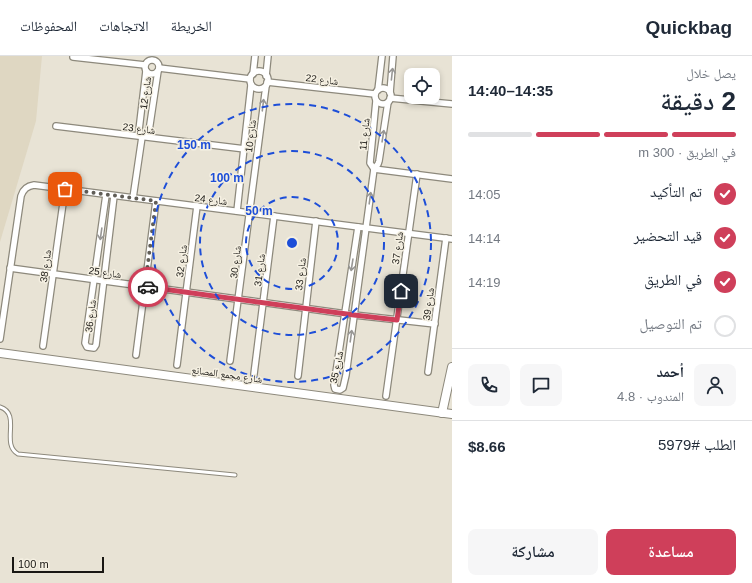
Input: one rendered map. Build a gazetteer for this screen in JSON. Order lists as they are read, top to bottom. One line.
{"streets":{"street":["شارع 22","شارع 12","شارع 23","شارع 11","شارع 10","شارع 24","شارع 37","شارع 32","شارع 30","شارع 38","شارع 31","شارع 25","شارع 33","شارع 39","شارع 36","شارع 35","شارع مجمع المصانع"]},"crossings":[["شارع 22","شارع 11"],["شارع 22","شارع 10"],["شارع 12","شارع 23"],["شارع 12","شارع 24"],["شارع 23","شارع 10"],["شارع 11","شارع 24"],["شارع 11","شارع 35"],["شارع 10","شارع 24"],["شارع 10","شارع 30"],["شارع 24","شارع 37"],["شارع 24","شارع 32"],["شارع 24","شارع 30"],["شارع 24","شارع 38"],["شارع 24","شارع 31"],["شارع 24","شارع 25"],["شارع 24","شارع 33"],["شارع 24","شارع 39"],["شارع 24","شارع 36"],["شارع 24","شارع 35"],["شارع 37","شارع 25"],["شارع 32","شارع 25"],["شارع 30","شارع 25"],["شارع 38","شارع 25"],["شارع 31","شارع 25"],["شارع 25","شارع 33"],["شارع 25","شارع 39"],["شارع 25","شارع 36"],["شارع 25","شارع 35"]],"scale_bar":"100 m","page":{"header":"Quickbag","nav":["الخريطة","الاتجاهات","المحفوظات"],"heading":["2 دقيقة","يصل خلال","14:35–14:40"],"panel":["أحمد","المندوب · 4.8","الطلب #5979","$8.66"],"bar":"في الطريق · 300 m","list":[["تم التأكيد","14:05"],["قيد التحضير","14:14"],["في الطريق","14:19"],"تم التوصيل"],"buttons":["مساعدة","مشاركة"],"scale":"100 m"},"rings":["150 m","100 m","50 m"]}
